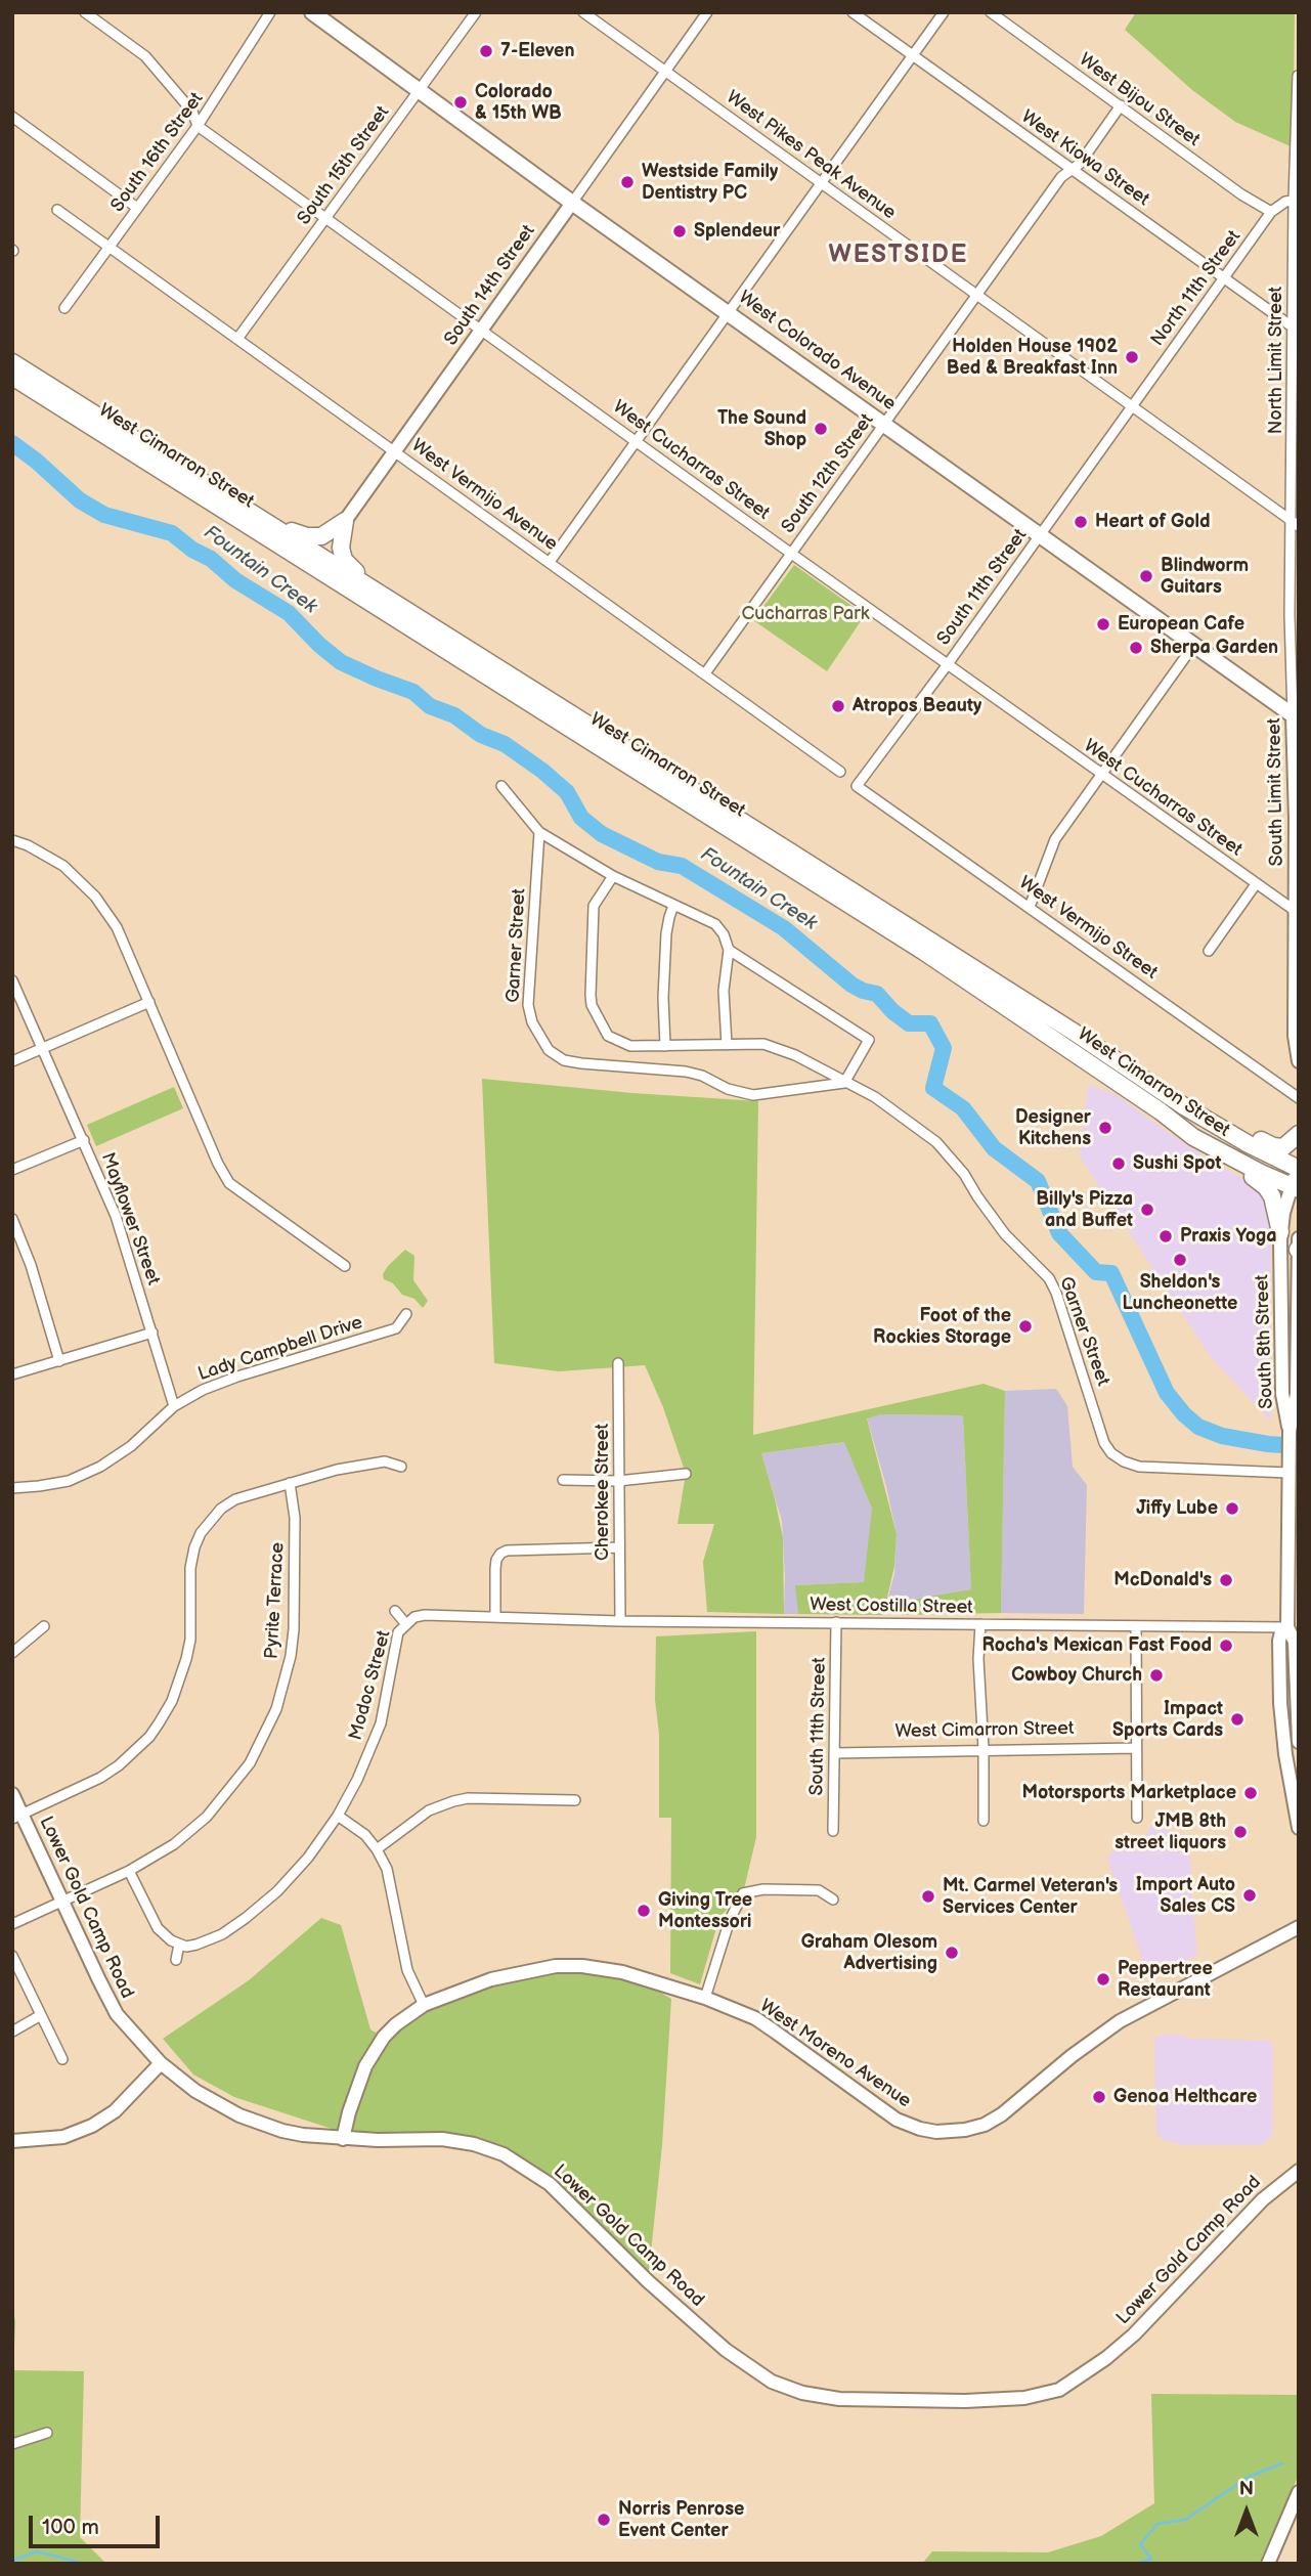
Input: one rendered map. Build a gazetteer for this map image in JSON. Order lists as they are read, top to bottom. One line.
{"streets":{"highway":["West Cimarron Street"],"main road":["West Colorado Avenue"],"street":["West Bijou Street","South 16th Street","West Pikes Peak Avenue","West Kiowa Street","South 15th Street","South 14th Street","North 11th Street","North Limit Street","West Cucharras Street","South 12th Street","West Vermijo Avenue","South 11th Street","South Limit Street","West Vermijo Street","Garner Street","Mayflower Street","South 8th Street","Lady Campbell Drive","Cherokee Street","Pyrite Terrace","West Costilla Street","Modoc Street","Lower Gold Camp Road","West Moreno Avenue"]},"crossings":[["West Bijou Street","North 11th Street"],["West Bijou Street","South 12th Street"],["South 16th Street","West Cucharras Street"],["South 16th Street","West Vermijo Avenue"],["West Pikes Peak Avenue","South 14th Street"],["West Pikes Peak Avenue","North 11th Street"],["West Pikes Peak Avenue","North Limit Street"],["West Pikes Peak Avenue","South 12th Street"],["West Pikes Peak Avenue","South 11th Street"],["West Pikes Peak Avenue","South Limit Street"],["West Kiowa Street","North 11th Street"],["West Kiowa Street","North Limit Street"],["West Kiowa Street","South 12th Street"],["South 15th Street","West Colorado Avenue"],["South 15th Street","West Cucharras Street"],["South 15th Street","West Vermijo Avenue"],["South 14th Street","West Colorado Avenue"],["South 14th Street","West Cucharras Street"],["South 14th Street","West Vermijo Avenue"],["North 11th Street","North Limit Street"],["North 11th Street","South 11th Street"],["West Colorado Avenue","South 12th Street"],["West Colorado Avenue","South 11th Street"],["West Colorado Avenue","South Limit Street"],["North Limit Street","South Limit Street"],["West Cimarron Street","South 11th Street"],["West Cimarron Street","South 8th Street"],["West Cucharras Street","South 12th Street"],["West Cucharras Street","South 11th Street"],["West Cucharras Street","South Limit Street"],["South 12th Street","West Vermijo Avenue"],["South 11th Street","West Vermijo Street"],["South 11th Street","West Costilla Street"],["Garner Street","South 8th Street"],["Mayflower Street","Lady Campbell Drive"],["South 8th Street","West Costilla Street"],["Cherokee Street","West Costilla Street"],["Pyrite Terrace","Lower Gold Camp Road"],["West Costilla Street","Modoc Street"],["Lower Gold Camp Road","West Moreno Avenue"]],"districts":["WESTSIDE"],"water":["Fountain Creek"],"parks":["Cucharras Park"],"places":["7-Eleven","Colorado & 15th WB","Westside Family Dentistry PC","Splendeur","Holden House 1902 Bed & Breakfast Inn","The Sound Shop","Heart of Gold","Blindworm Guitars","European Cafe","Sherpa Garden","Atropos Beauty","Designer Kitchens","Sushi Spot","Billy's Pizza and Buffet","Praxis Yoga","Sheldon's Luncheonette","Foot of the Rockies Storage","Jiffy Lube","McDonald's","Rocha's Mexican Fast Food","Cowboy Church","Impact Sports Cards","Motorsports Marketplace","JMB 8th street liquors","Import Auto Sales CS","Mt. Carmel Veteran's Services Center","Giving Tree Montessori","Graham Olesom Advertising","Peppertree Restaurant","Genoa Helthcare","Norris Penrose Event Center"],"scale_bar":"100 m","north":"top"}
